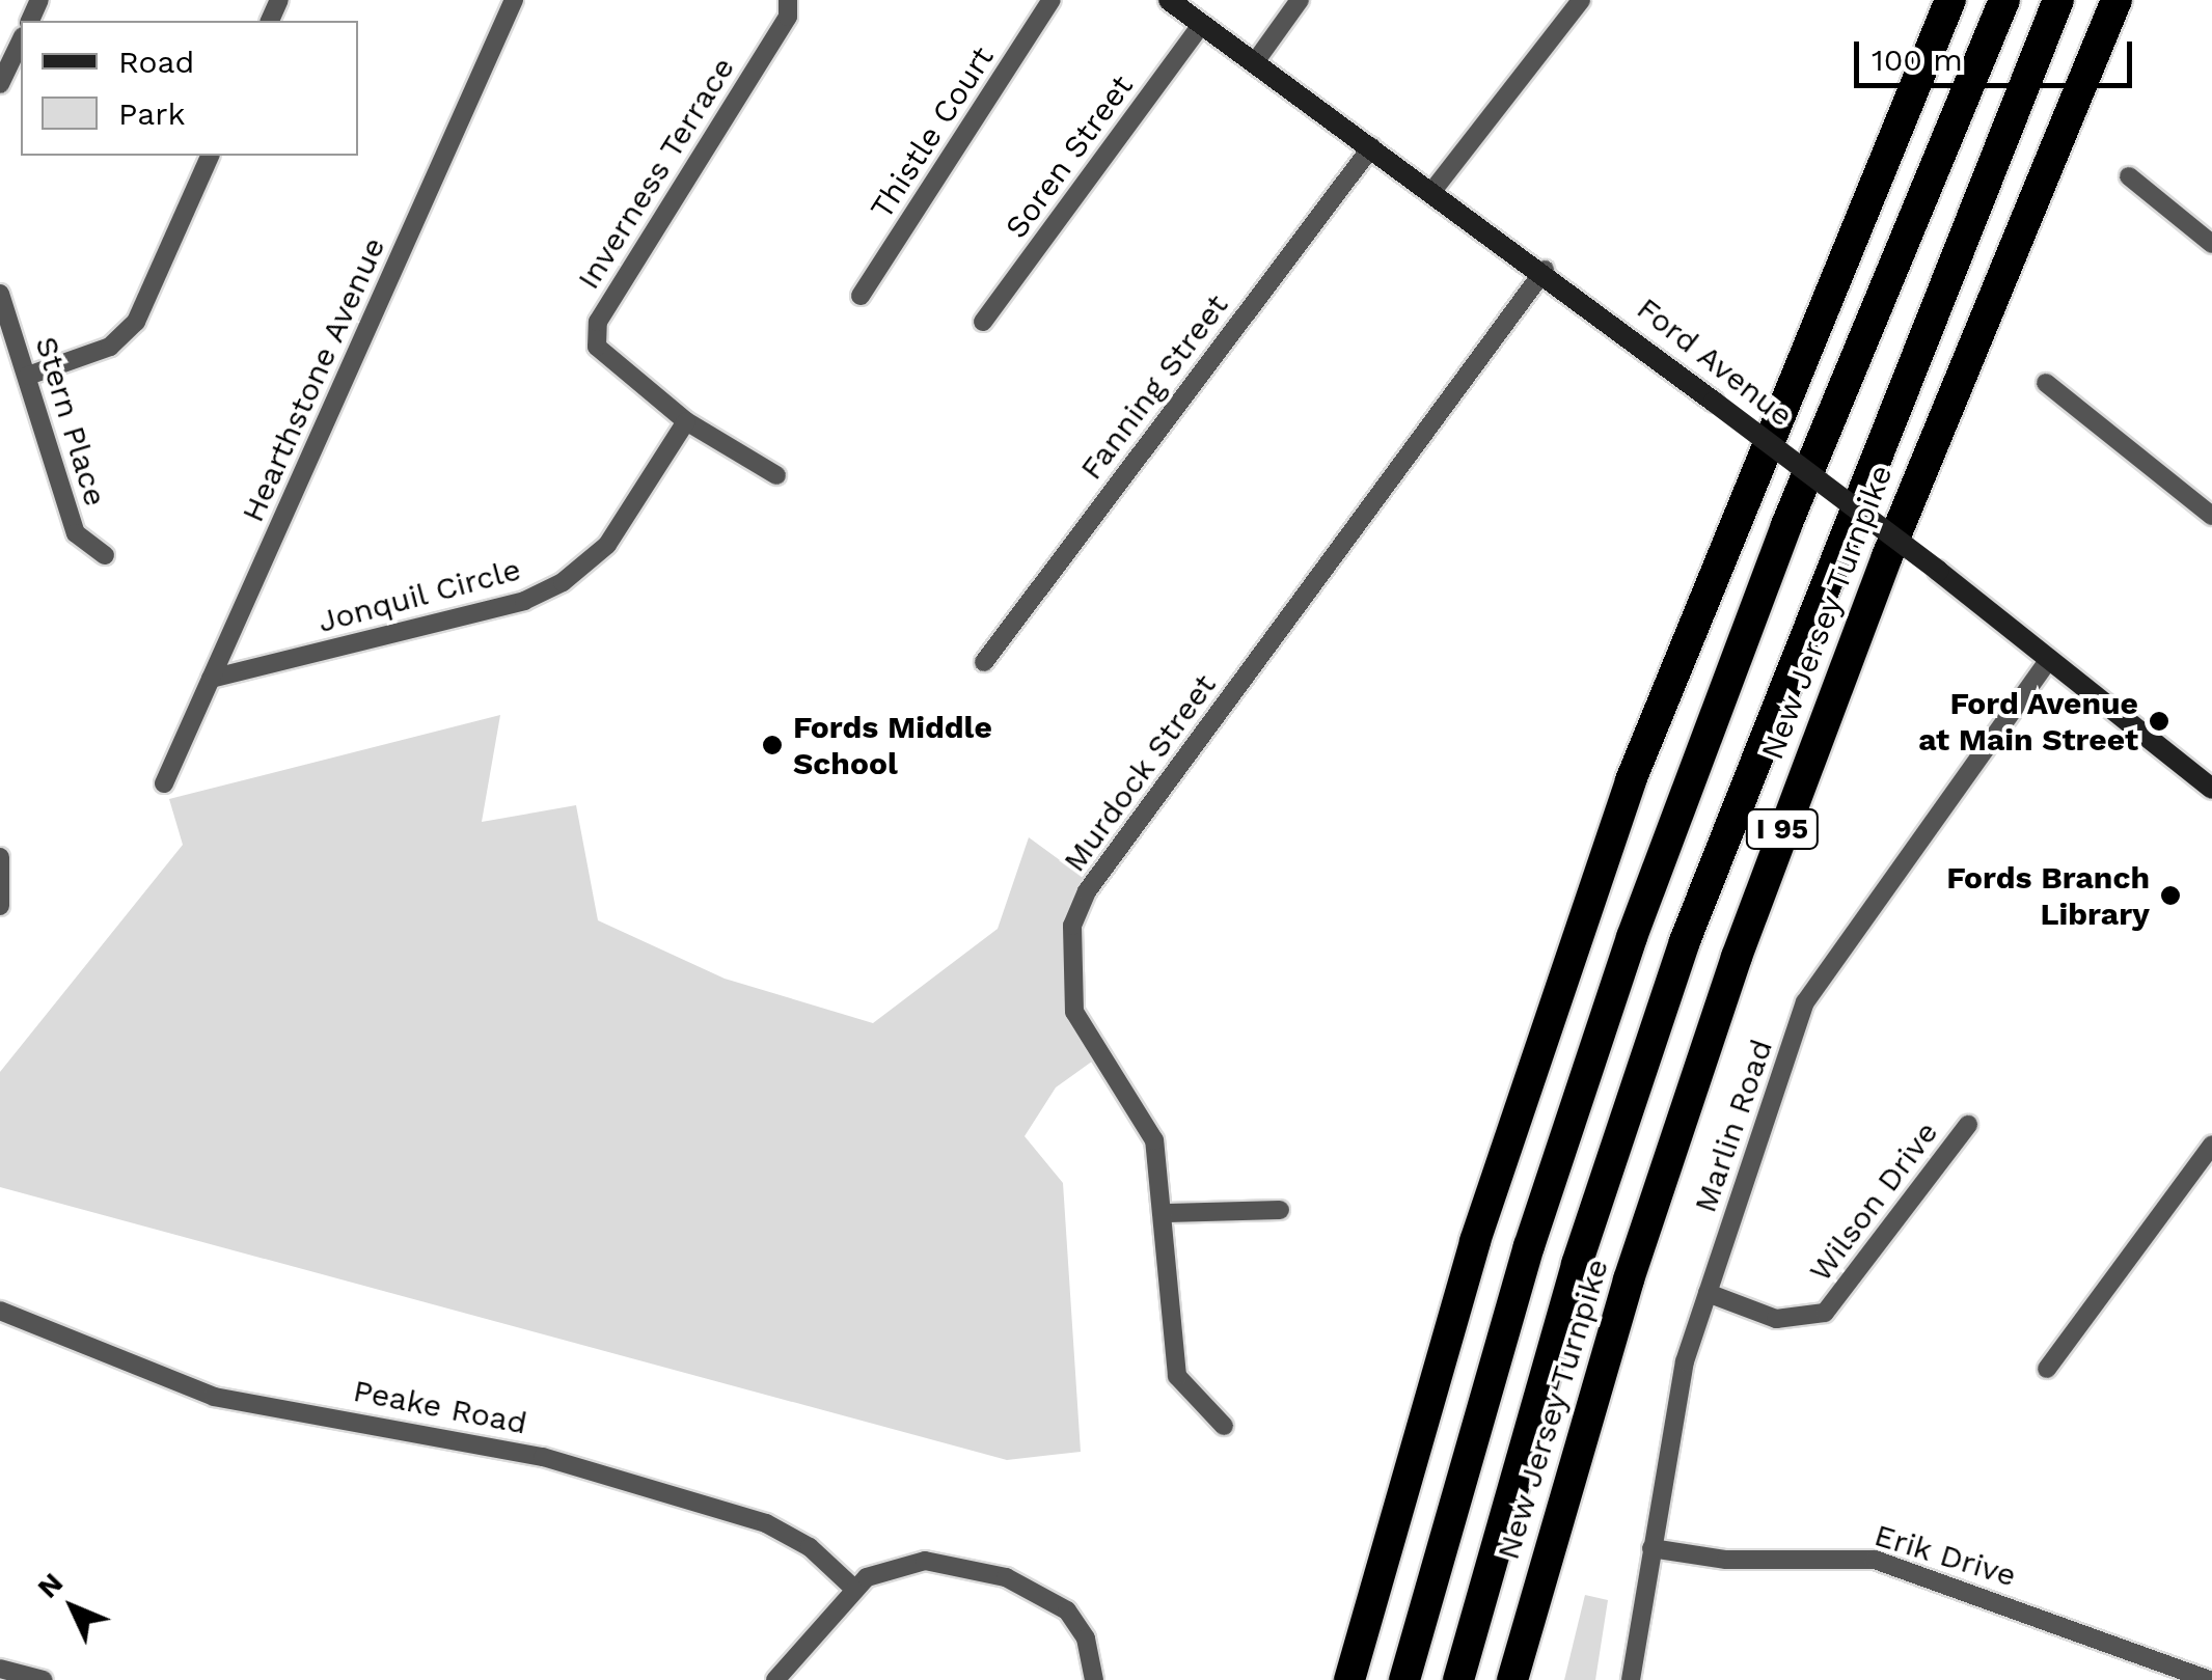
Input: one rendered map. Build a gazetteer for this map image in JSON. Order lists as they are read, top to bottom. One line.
{"streets":{"highway":["New Jersey Turnpike","I 95"],"street":["Thistle Court","Soren Street","Inverness Terrace","Ford Avenue","Hearthstone Avenue","Fanning Street","Stern Place","Jonquil Circle","Murdock Street","Marlin Road","Wilson Drive","Peake Road","Erik Drive"]},"crossings":[["Soren Street","Ford Avenue"],["Inverness Terrace","Jonquil Circle"],["Ford Avenue","Fanning Street"],["Ford Avenue","Murdock Street"],["Ford Avenue","Marlin Road"],["Hearthstone Avenue","Jonquil Circle"],["Marlin Road","Wilson Drive"],["Marlin Road","Erik Drive"]],"places":["Ford Avenue at Main Street","Fords Middle School","Fords Branch Library"],"legend":["Road","Park"],"scale_bar":"100 m","north":"top left"}
